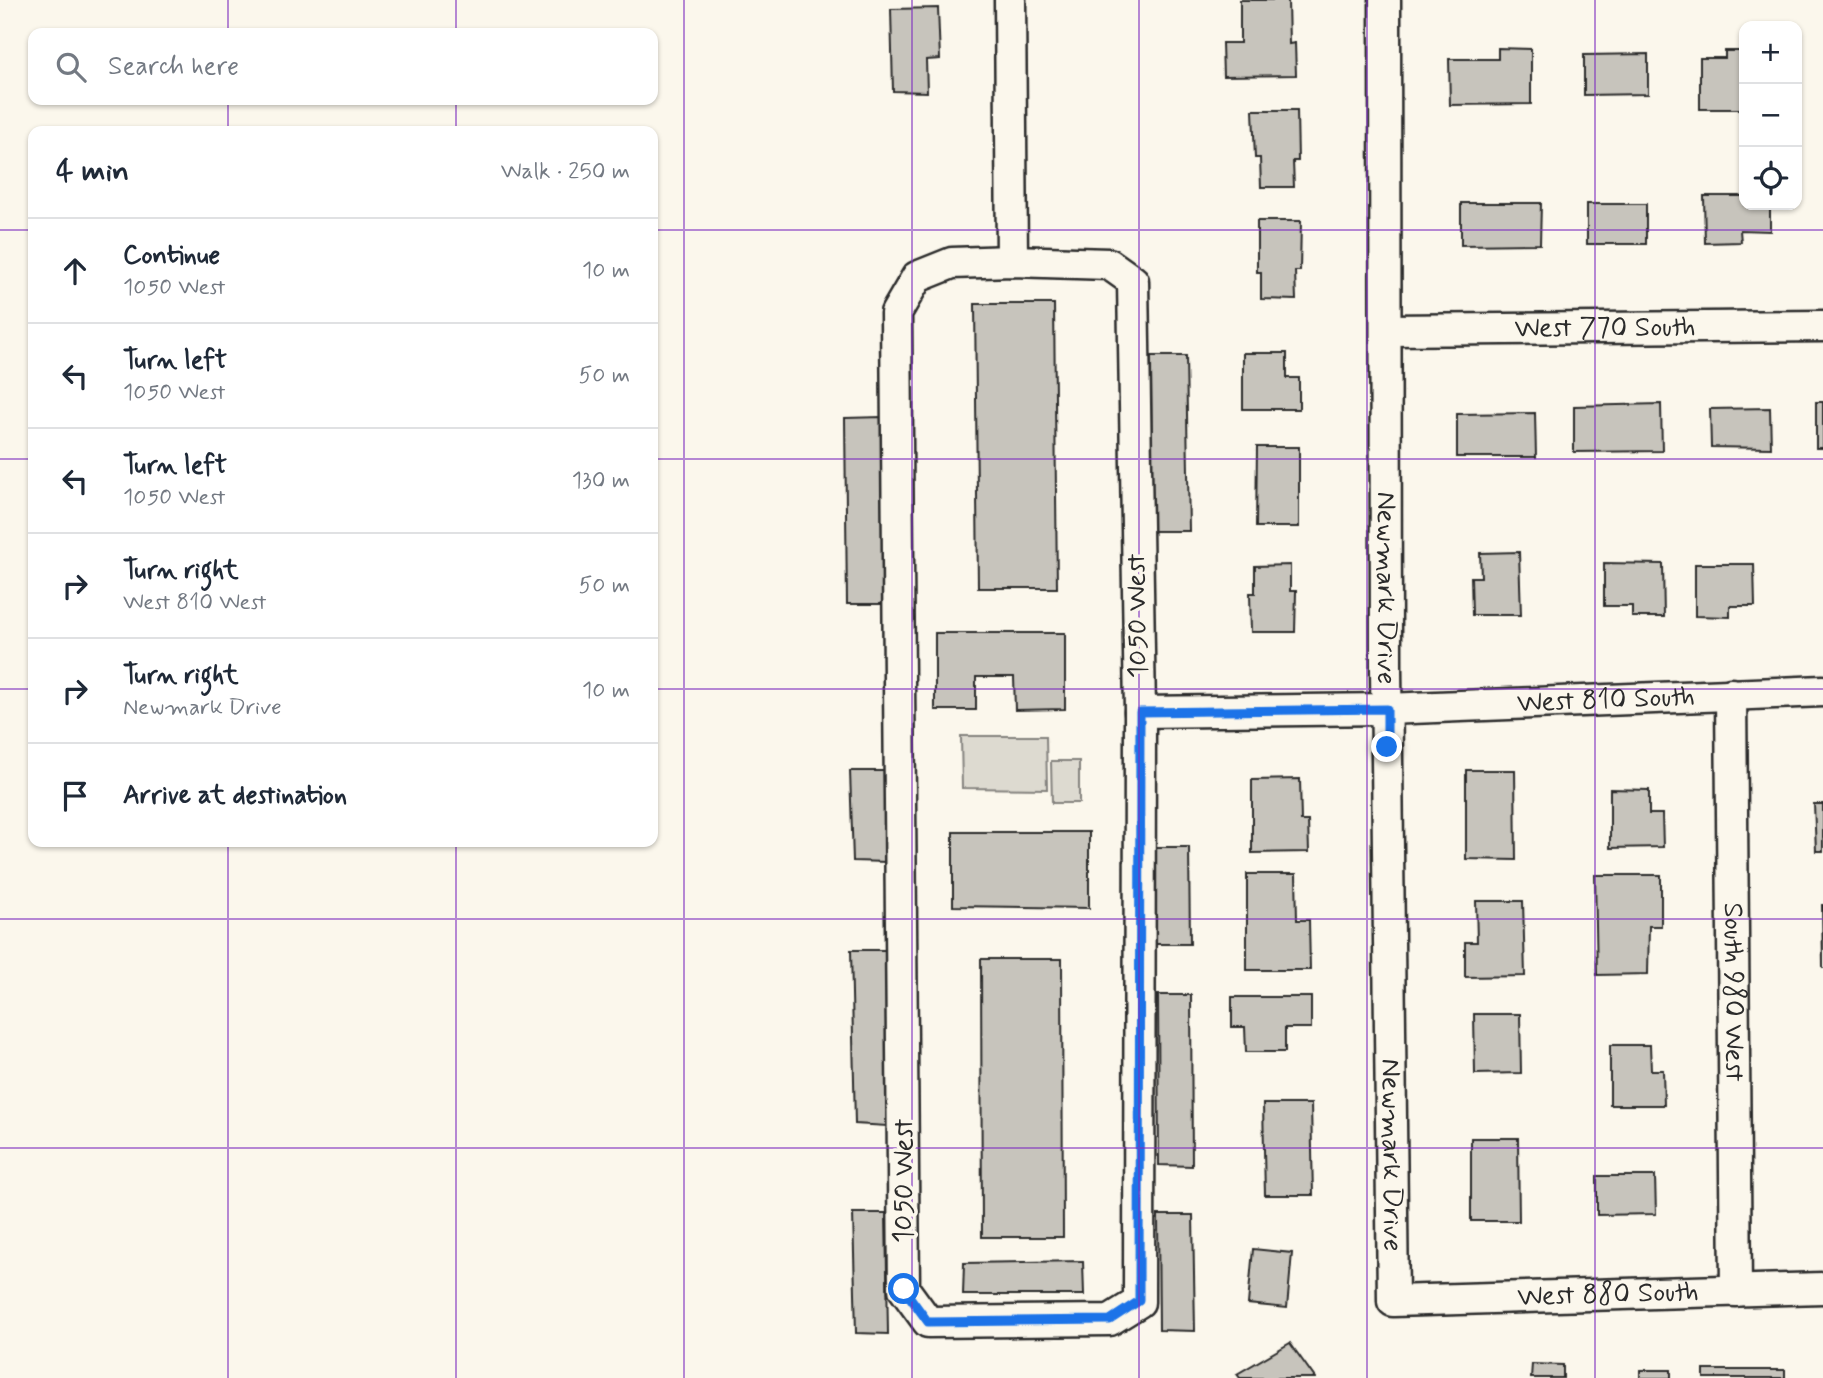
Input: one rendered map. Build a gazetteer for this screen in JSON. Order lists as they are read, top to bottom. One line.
{"streets":{"street":["West 770 South","Newmark Drive","1050 West","West 810 South","South 980 West","West 880 South"]},"crossings":[["West 770 South","Newmark Drive"],["Newmark Drive","West 810 South"],["Newmark Drive","West 880 South"],["1050 West","West 810 South"],["West 810 South","South 980 West"],["South 980 West","West 880 South"]],"page":{"map_buttons":["+","−"],"search":"Search here","heading":["4 min","Walk · 250 m"],"list":[["Continue","1050 West","10 m"],["Turn left","1050 West","50 m"],["Turn left","1050 West","130 m"],["Turn right","West 810 West","50 m"],["Turn right","Newmark Drive","10 m"],"Arrive at destination"]}}
